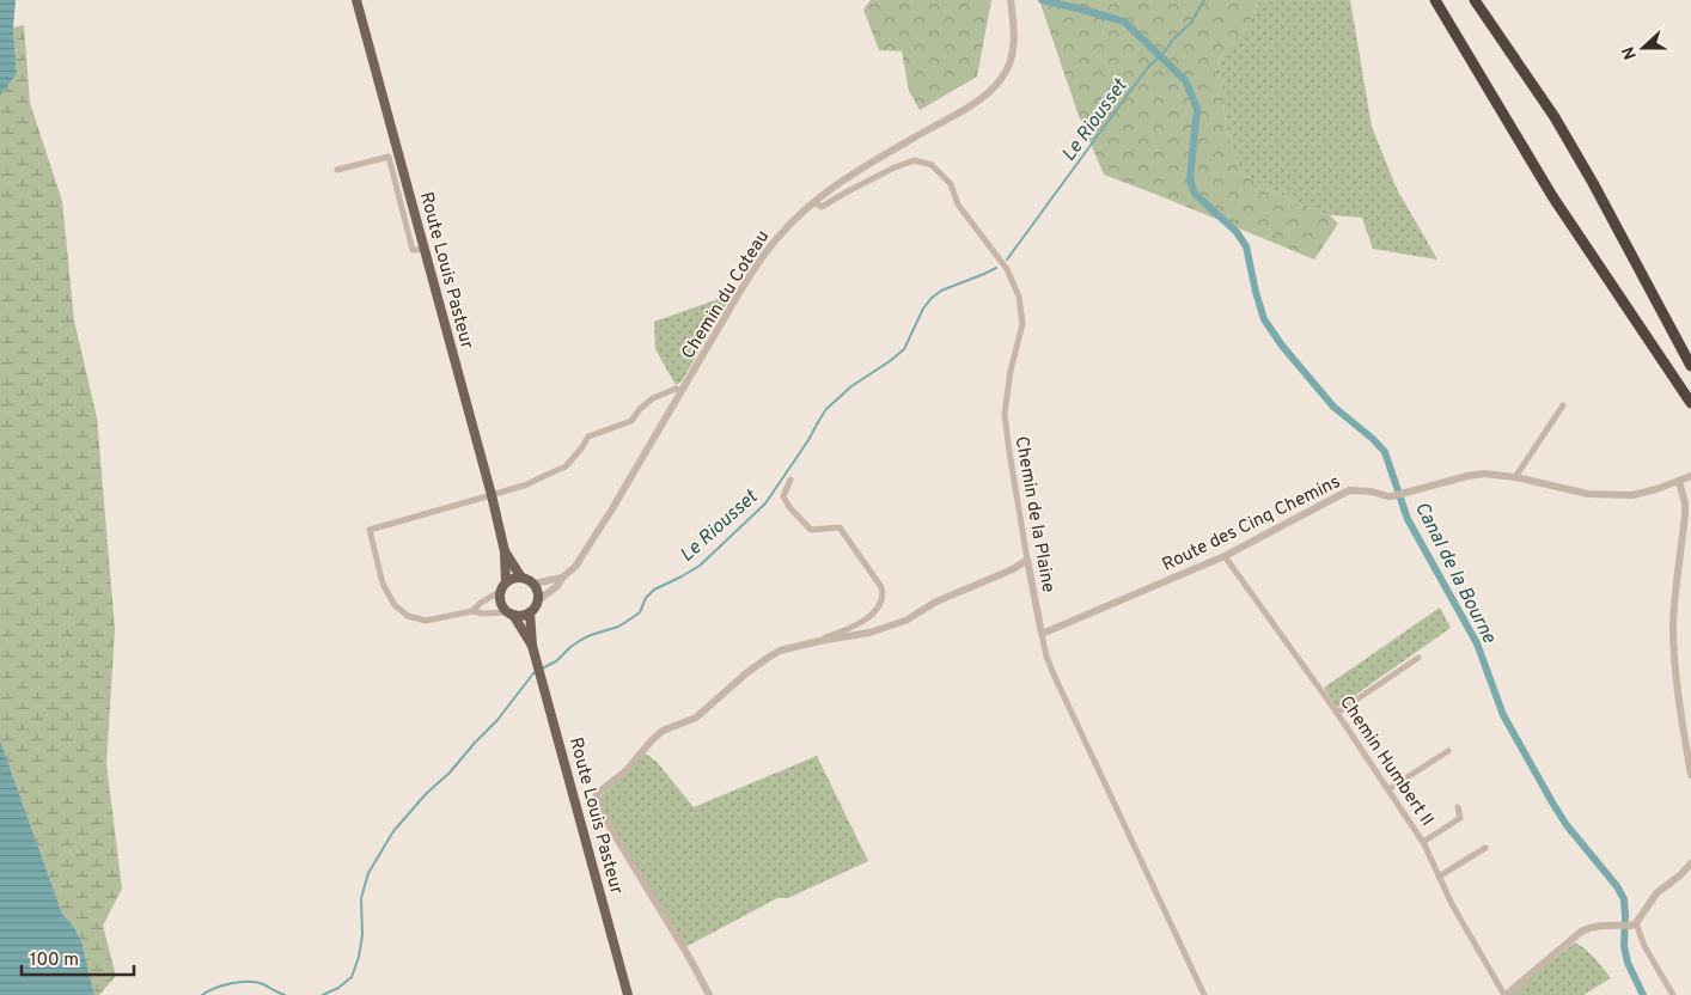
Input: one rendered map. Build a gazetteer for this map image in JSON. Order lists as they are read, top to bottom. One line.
{"streets":{"main road":["Route Louis Pasteur"],"street":["Chemin du Coteau","Chemin de la Plaine","Route des Cinq Chemins","Chemin Humbert II"]},"crossings":[["Route Louis Pasteur","Chemin du Coteau"],["Chemin du Coteau","Chemin de la Plaine"],["Chemin de la Plaine","Route des Cinq Chemins"],["Route des Cinq Chemins","Chemin Humbert II"]],"water":["Le Riousset","Canal de la Bourne"],"scale_bar":"100 m","north":"left"}
